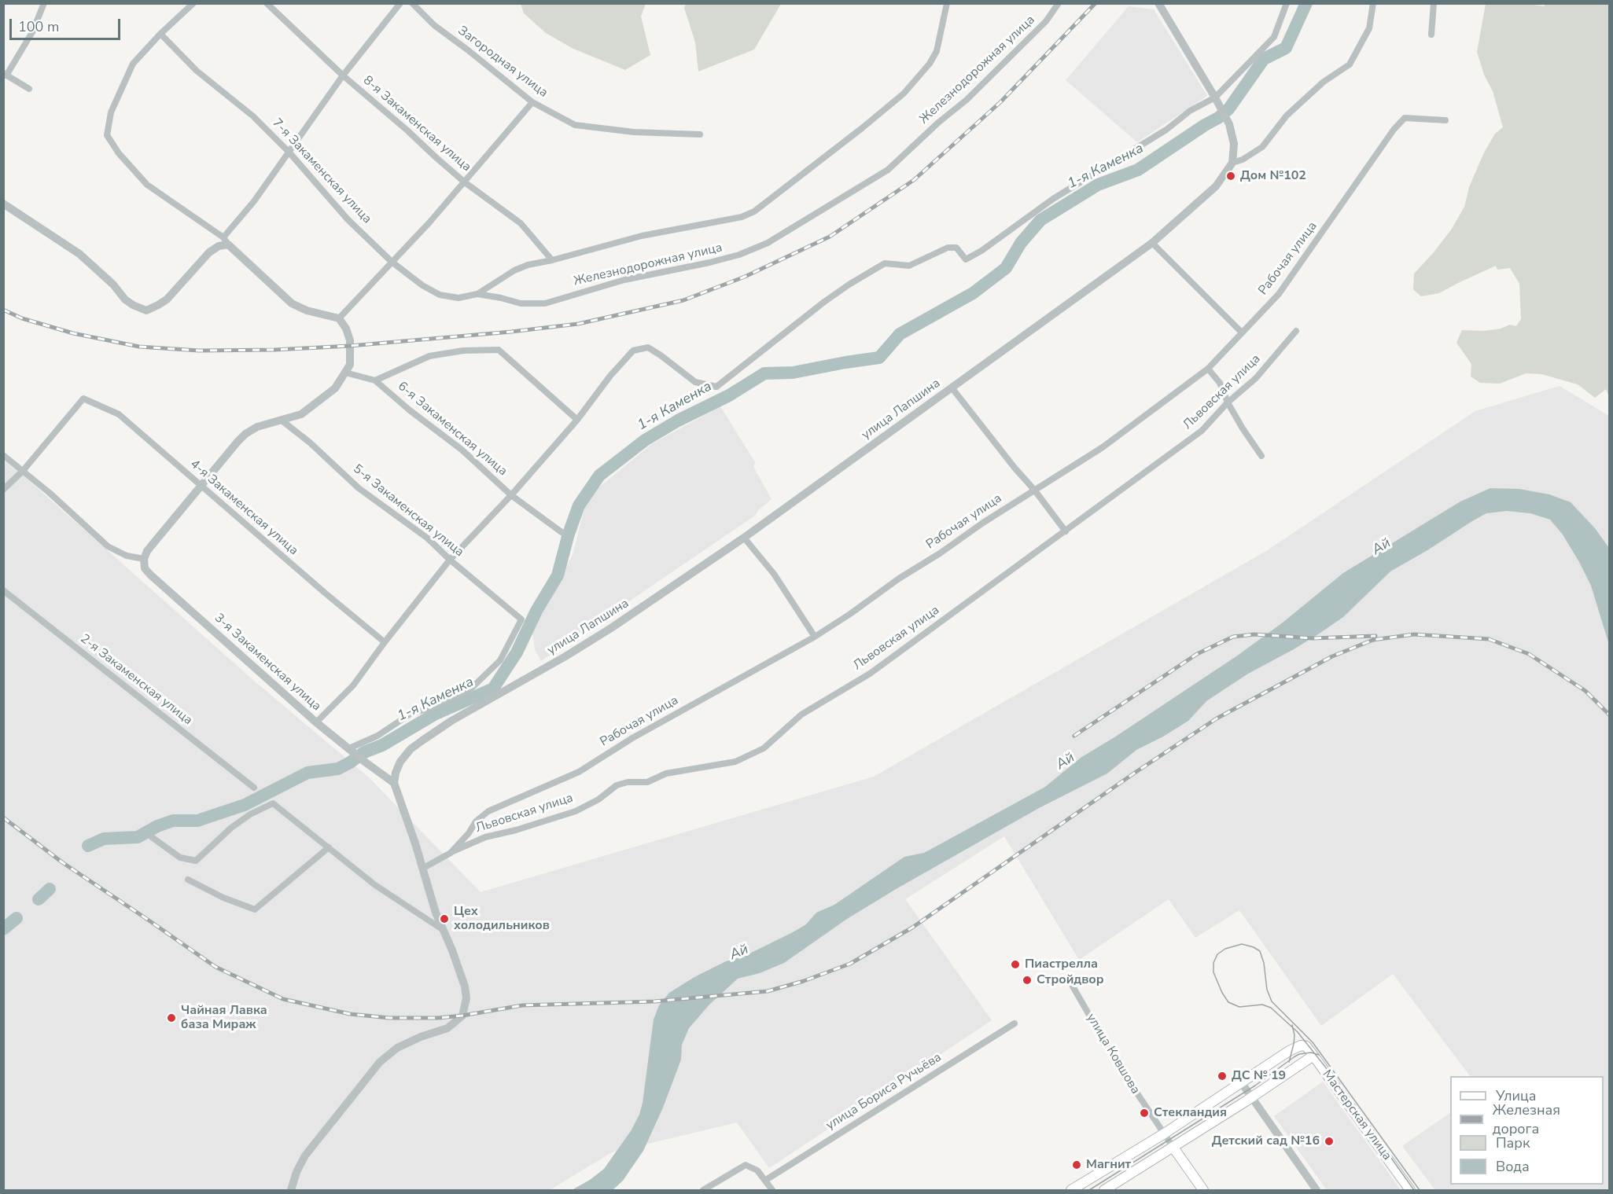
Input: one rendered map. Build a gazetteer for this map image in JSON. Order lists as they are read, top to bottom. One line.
{"streets":{"main road":["улица Ковшова","Мастерская улица"],"street":["Загородная улица","Железнодорожная улица","8-я Закаменская улица","7-я Закаменская улица","Рабочая улица","Львовская улица","улица Лапшина","6-я Закаменская улица","4-я Закаменская улица","5-я Закаменская улица","3-я Закаменская улица","2-я Закаменская улица","улица Бориса Ручьёва"]},"crossings":[["Железнодорожная улица","8-я Закаменская улица"],["Железнодорожная улица","7-я Закаменская улица"],["Рабочая улица","Львовская улица"],["улица Лапшина","3-я Закаменская улица"],["5-я Закаменская улица","3-я Закаменская улица"]],"water":["1-я Каменка","Ай"],"places":["Дом №102","Цех холодильников","Пиастрелла","Стройдвор","Чайная Лавка база Мираж","ДС № 19","Стекландия","Детский сад №16","Магнит"],"legend":["Улица","Железная дорога","Парк","Вода"],"scale_bar":"100 m"}
